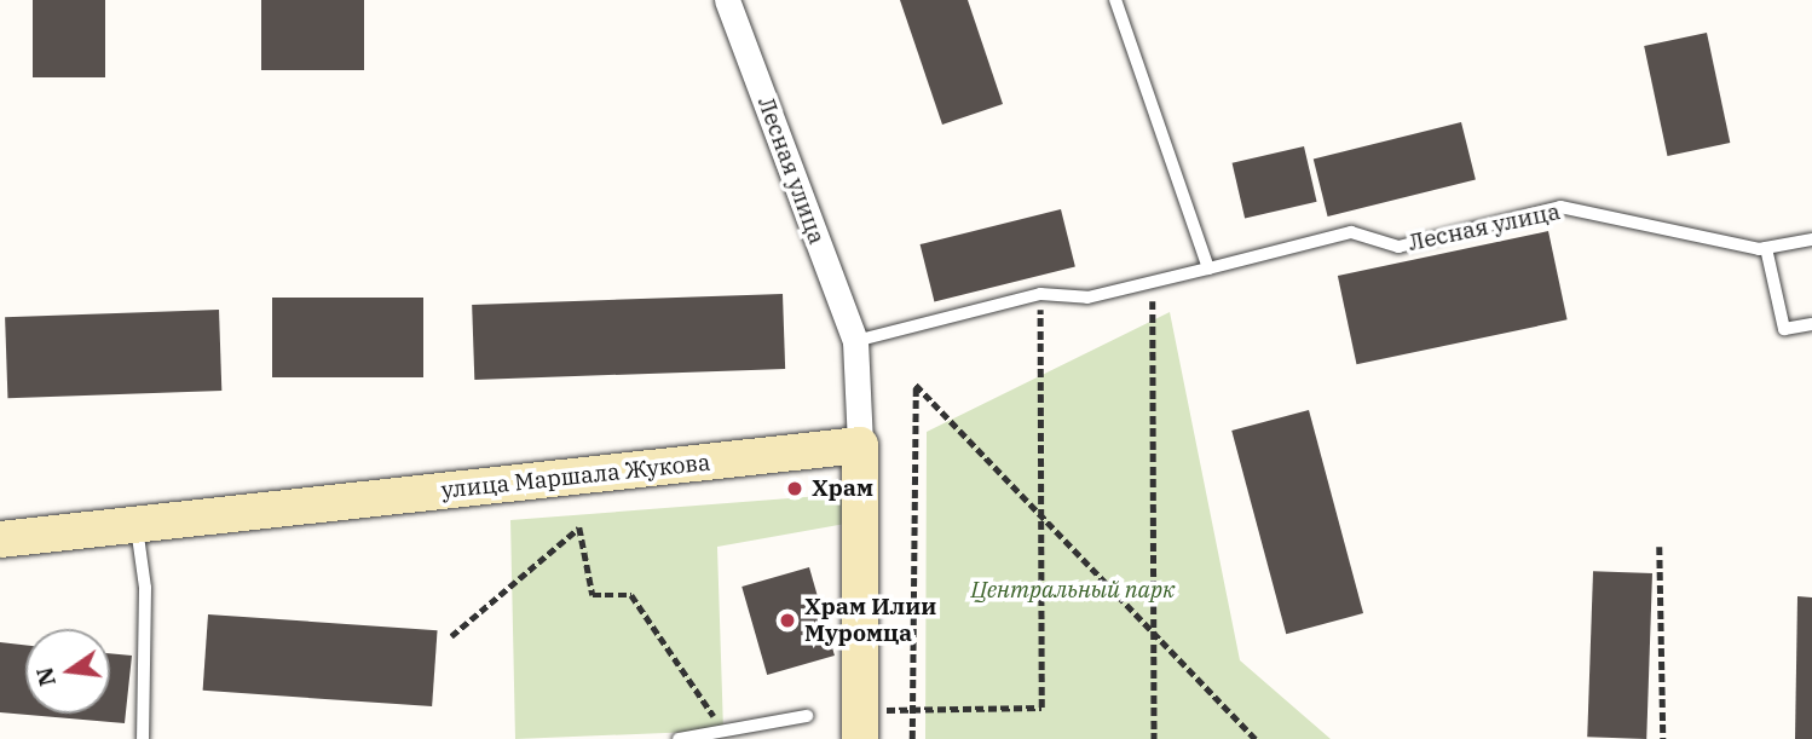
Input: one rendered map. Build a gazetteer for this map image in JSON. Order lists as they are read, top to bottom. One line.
{"streets":{"street":["Лесная улица","улица Маршала Жукова"]},"crossings":[["Лесная улица","улица Маршала Жукова"]],"parks":["Центральный парк"],"places":["Храм","Храм Илии Муромца"],"north":"left"}
